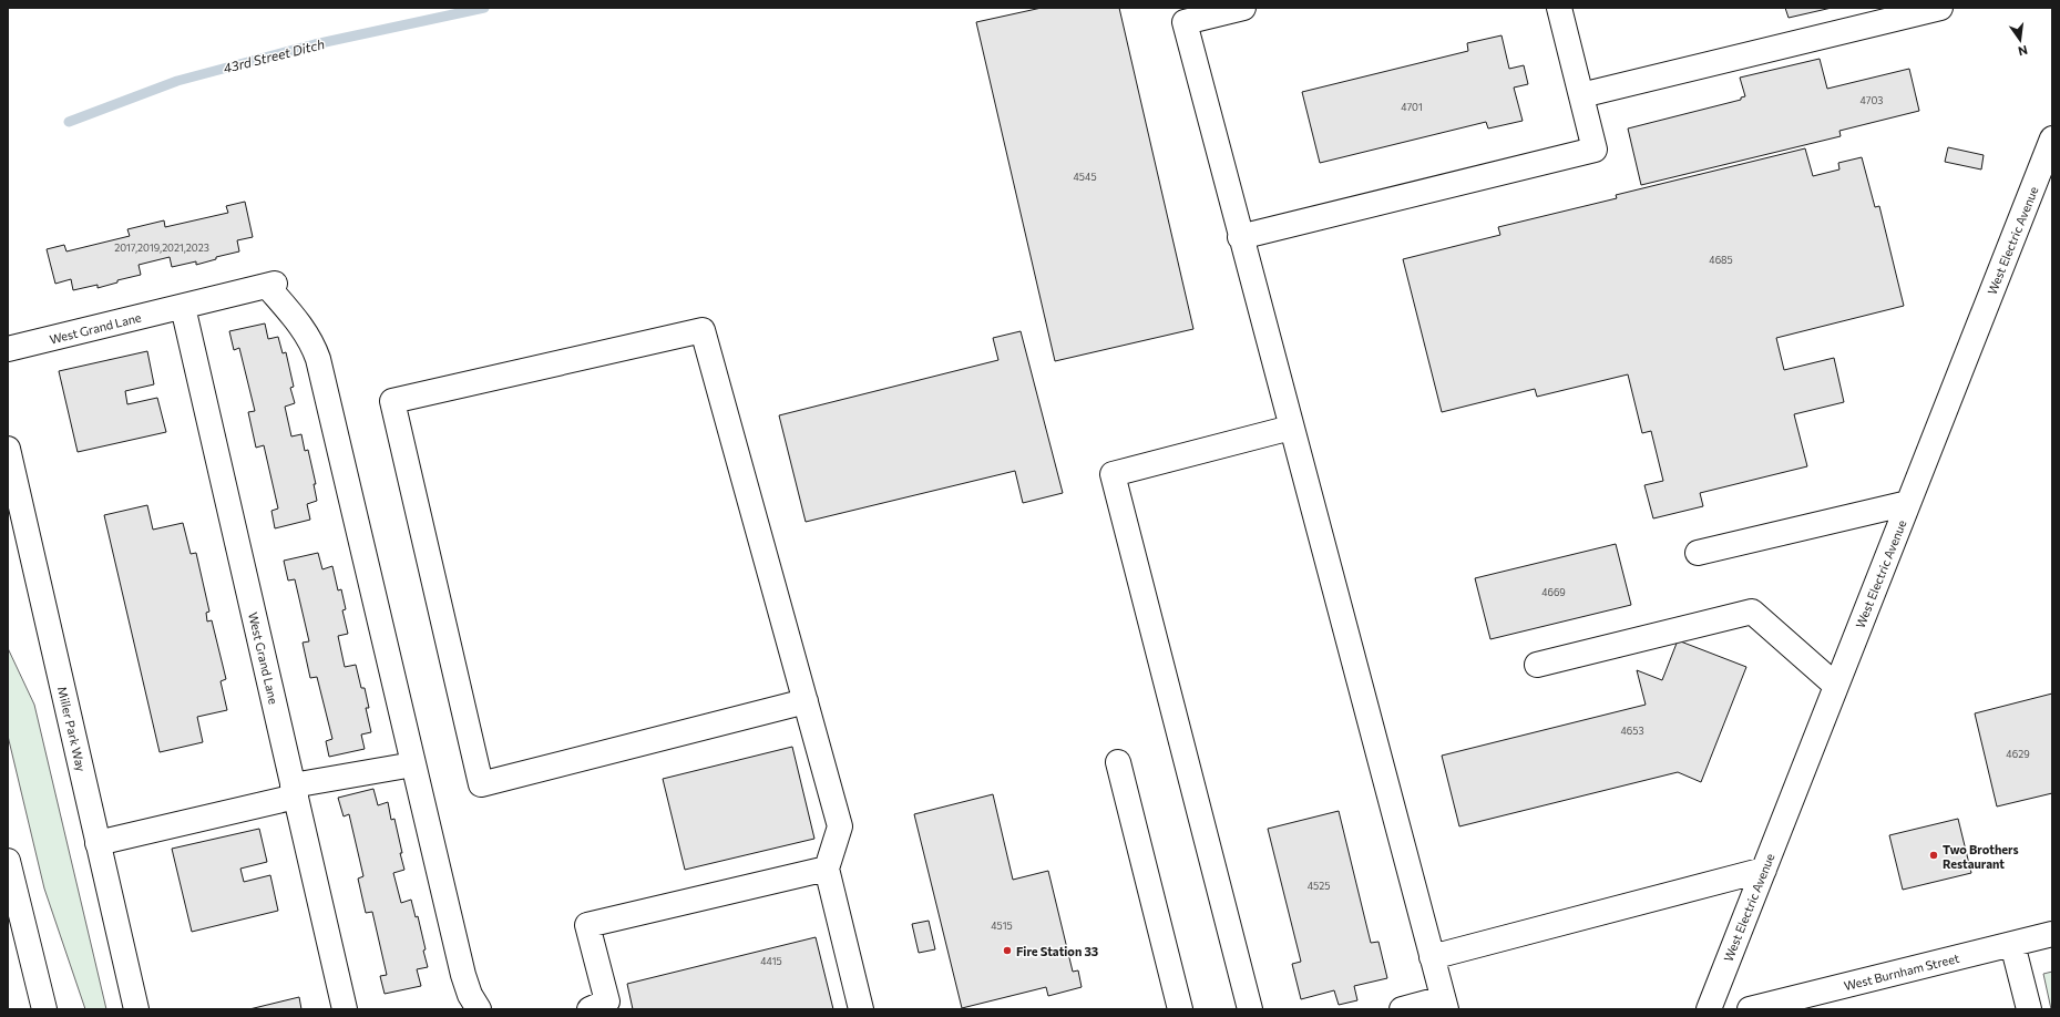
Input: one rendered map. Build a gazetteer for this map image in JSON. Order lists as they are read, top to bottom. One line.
{"streets":{"street":["West Electric Avenue","West Grand Lane","Miller Park Way","West Burnham Street"]},"water":["43rd Street Ditch"],"places":["Two Brothers Restaurant","Fire Station 33"],"house_numbers":["4703","4701","4545","2017,2019,2021,2023","4685","4669","4653","4629","4525","4515","4415"],"north":"bottom"}
